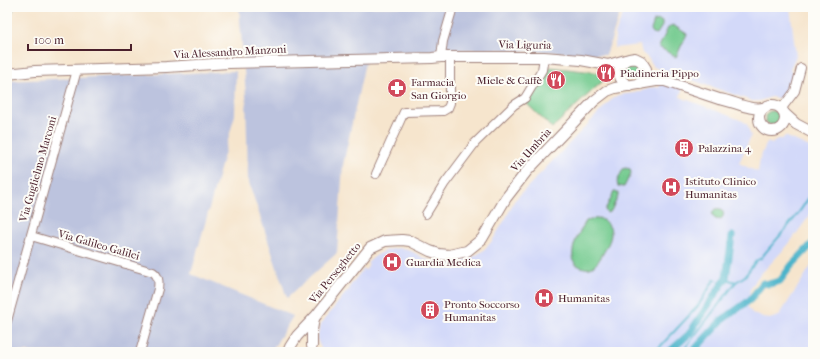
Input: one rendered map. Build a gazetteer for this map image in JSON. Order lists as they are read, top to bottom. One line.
{"streets":{"street":["Via Liguria","Via Alessandro Manzoni","Via Umbria","Via Guglielmo Marconi","Via Galileo Galilei","Via Perseghetto"]},"crossings":[["Via Liguria","Via Alessandro Manzoni"],["Via Liguria","Via Umbria"],["Via Alessandro Manzoni","Via Guglielmo Marconi"],["Via Umbria","Via Perseghetto"],["Via Guglielmo Marconi","Via Galileo Galilei"]],"places":{"restaurant":["Piadineria Pippo","Miele & Caffè"],"pharmacy":["Farmacia San Giorgio"],"building":["Palazzina 4","Pronto Soccorso Humanitas"],"hospital":["Istituto Clinico Humanitas","Guardia Medica","Humanitas"]},"scale_bar":"100 m"}
